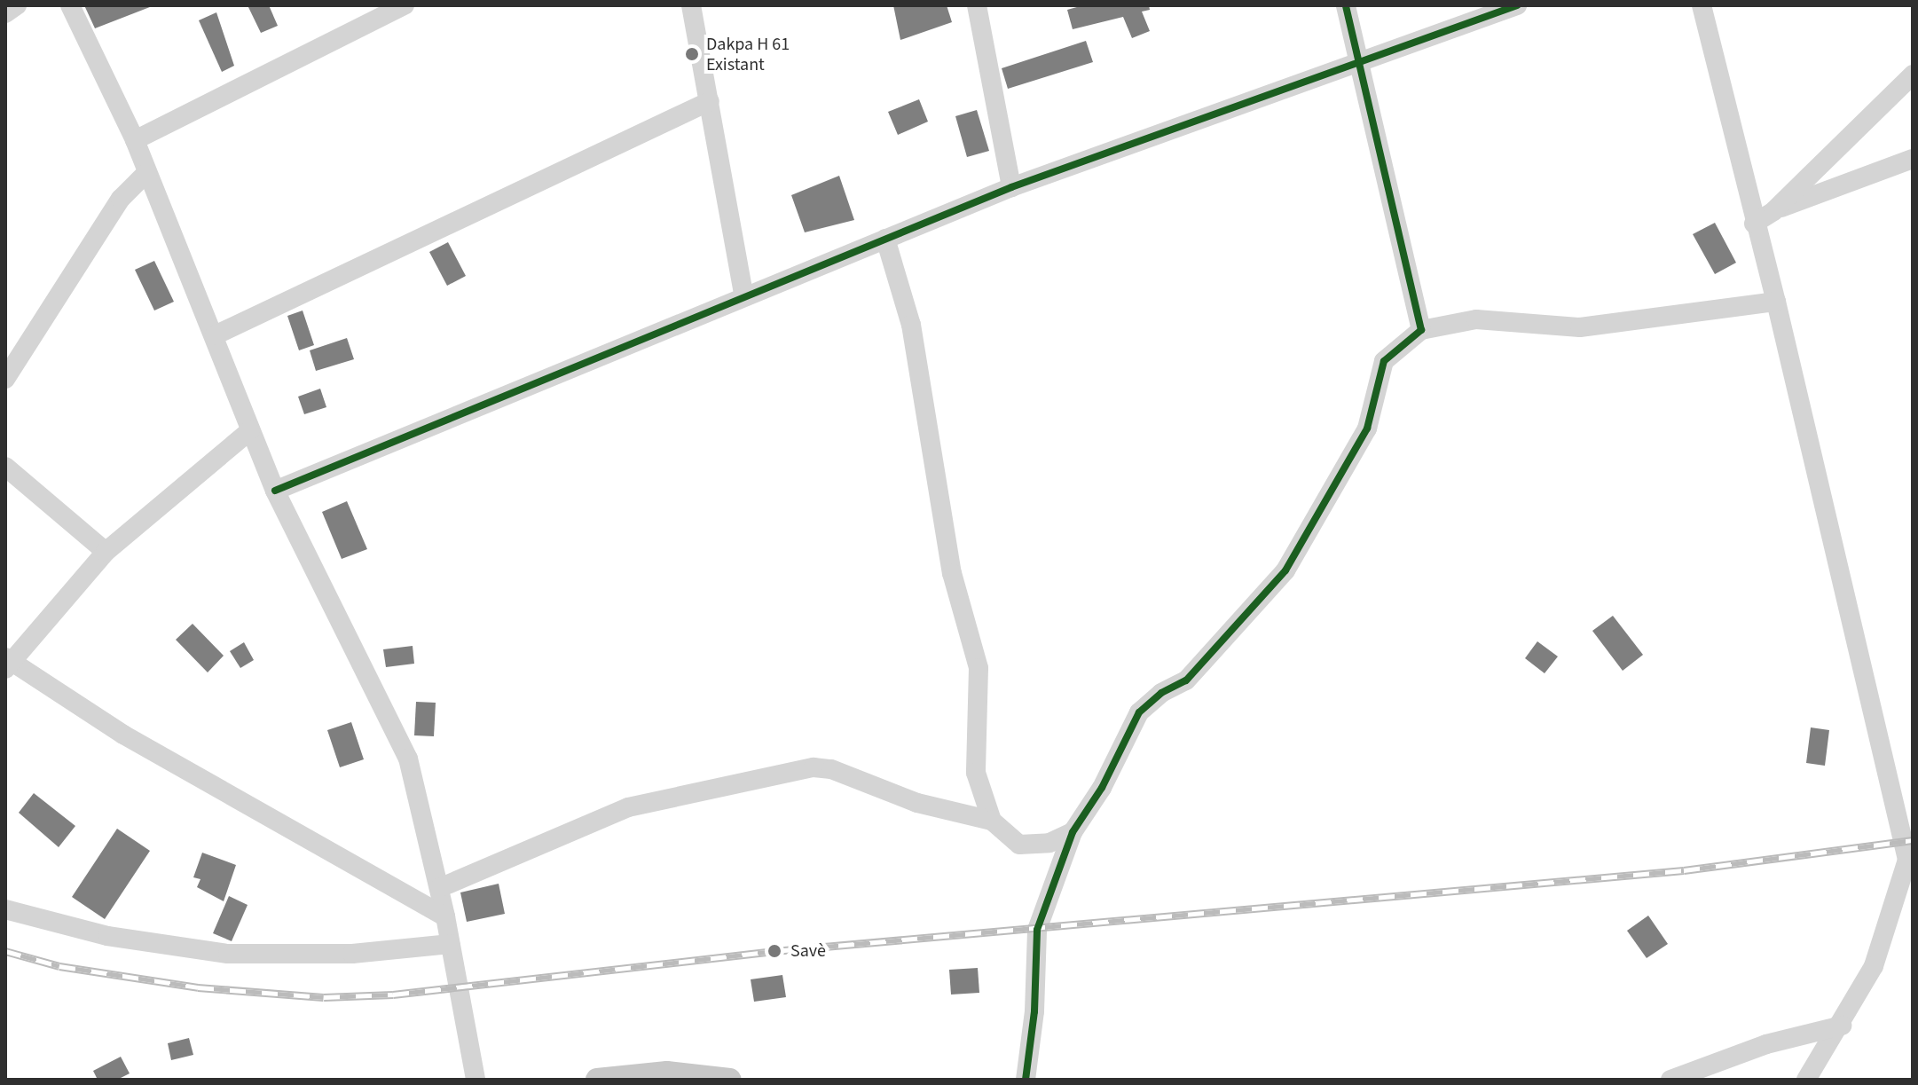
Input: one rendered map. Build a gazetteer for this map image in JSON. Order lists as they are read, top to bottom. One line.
{"places":["Dakpa H 61 Existant","Savè"]}
